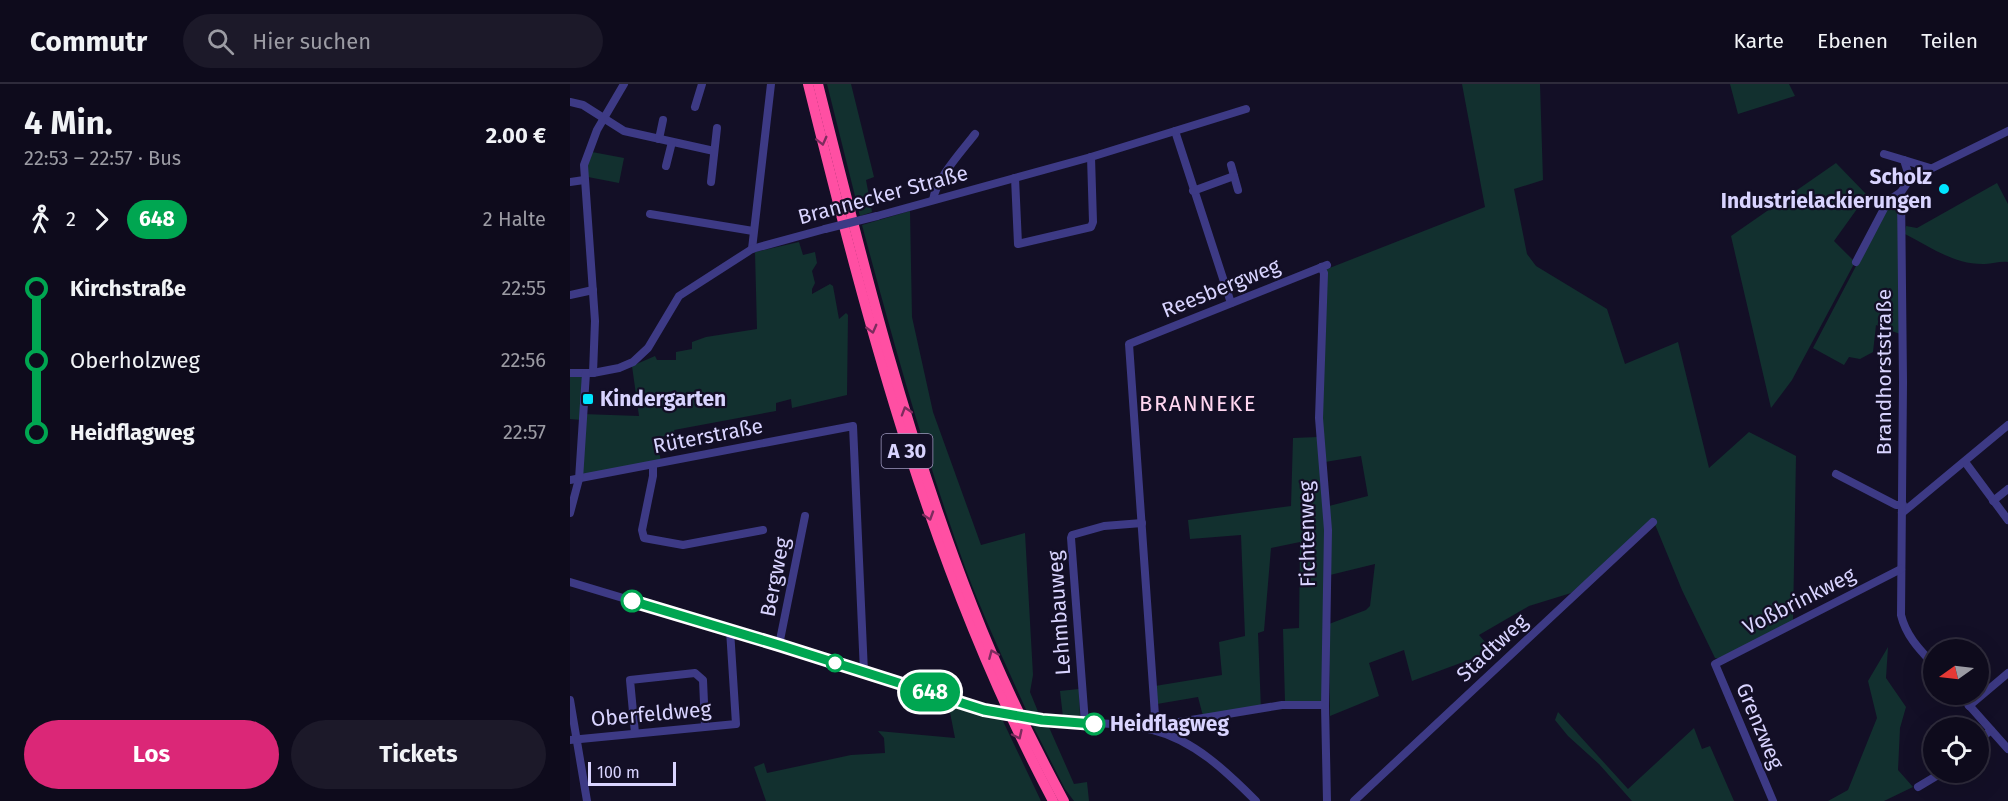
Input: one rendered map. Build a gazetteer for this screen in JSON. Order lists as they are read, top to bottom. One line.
{"streets":{"highway":["A 30"],"street":["Brannecker Straße","Reesbergweg","Brandhorststraße","Rüterstraße","Fichtenweg","Bergweg","Voßbrinkweg","Lehmbauweg","Stadtweg","Oberfeldweg","Grenzweg"]},"crossings":[["Reesbergweg","Fichtenweg"],["Reesbergweg","Lehmbauweg"],["Brandhorststraße","Voßbrinkweg"],["Voßbrinkweg","Grenzweg"]],"districts":["BRANNEKE"],"places":{"other":["Scholz Industrielackierungen","Heidflagweg"],"transit":["Kindergarten"]},"lines":["bus line 648"],"scale_bar":"100 m","north":"left","page":{"header":"Commutr","search":"Hier suchen","nav":["Karte","Ebenen","Teilen"],"heading":["4 Min.","22:53 – 22:57 · Bus","2.00 €"],"on_map":"648","legs":["2","648","2 Halte"],"list":[{"name":"Kirchstraße","value":"22:55"},{"name":"Oberholzweg","value":"22:56"},{"name":"Heidflagweg","value":"22:57"}],"buttons":["Los","Tickets"],"scale":"100 m"}}
